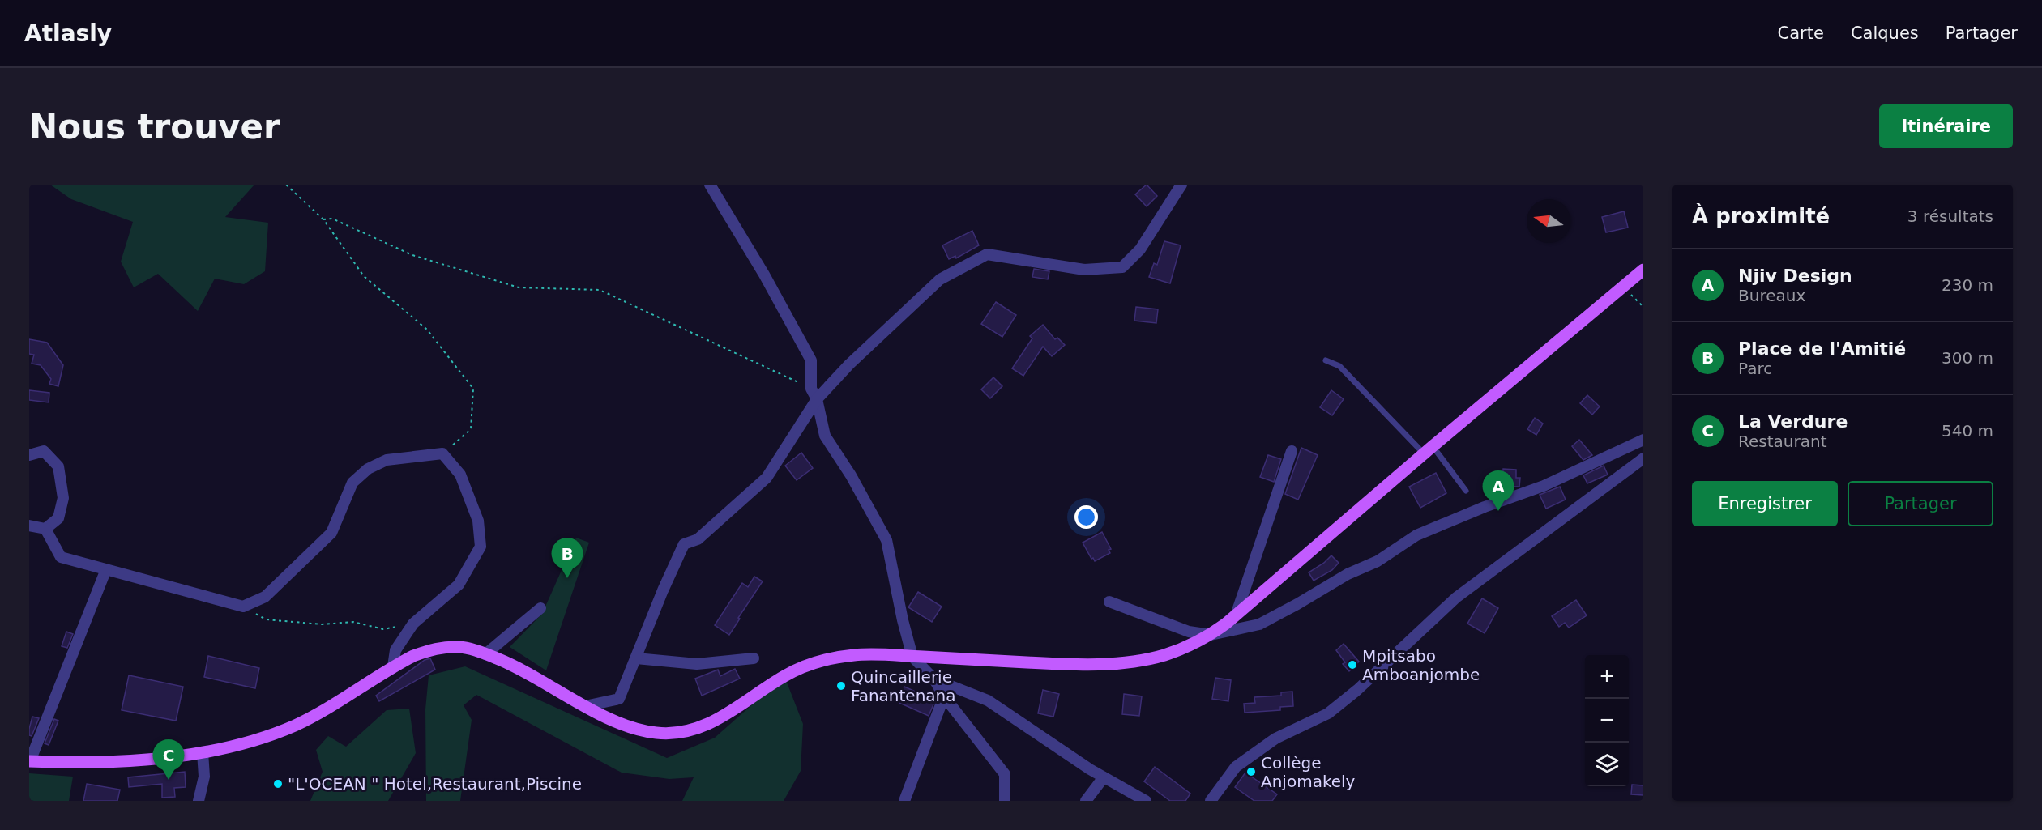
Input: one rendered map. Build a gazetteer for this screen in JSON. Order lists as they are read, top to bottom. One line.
{"places":["Mpitsabo Amboanjombe","Quincaillerie Fanantenana","Collège Anjomakely","\"L'OCEAN \" Hotel,Restaurant,Piscine"],"north":"left","page":{"header":"Atlasly","nav":["Carte","Calques","Partager"],"buttons":["Itinéraire",["Enregistrer","Partager"]],"title":"Nous trouver","heading":["À proximité","3 résultats"],"list":[{"mark":"A","name":"Njiv Design","note":"Bureaux","value":"230 m"},{"mark":"B","name":"Place de l'Amitié","note":"Parc","value":"300 m"},{"mark":"C","name":"La Verdure","note":"Restaurant","value":"540 m"}],"pins":["A","B","C"],"map_buttons":["+","−"]}}
